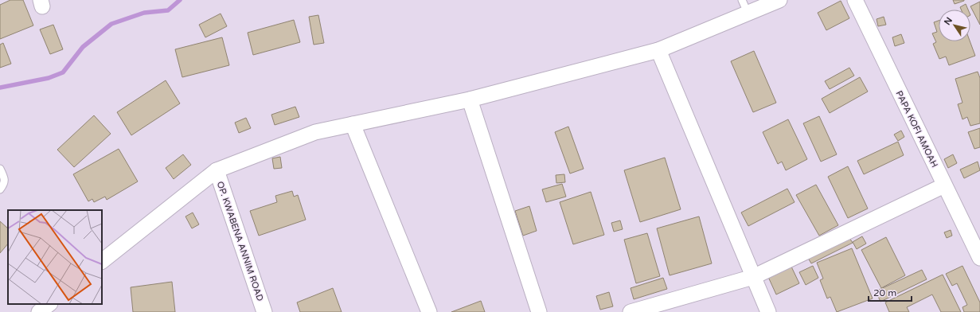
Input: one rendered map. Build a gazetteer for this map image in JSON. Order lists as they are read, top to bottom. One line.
{"streets":{"street":["PAPA KOFI AMOAH","OP. KWABENA ANNIM ROAD"]},"scale_bar":"20 m","north":"top left"}
